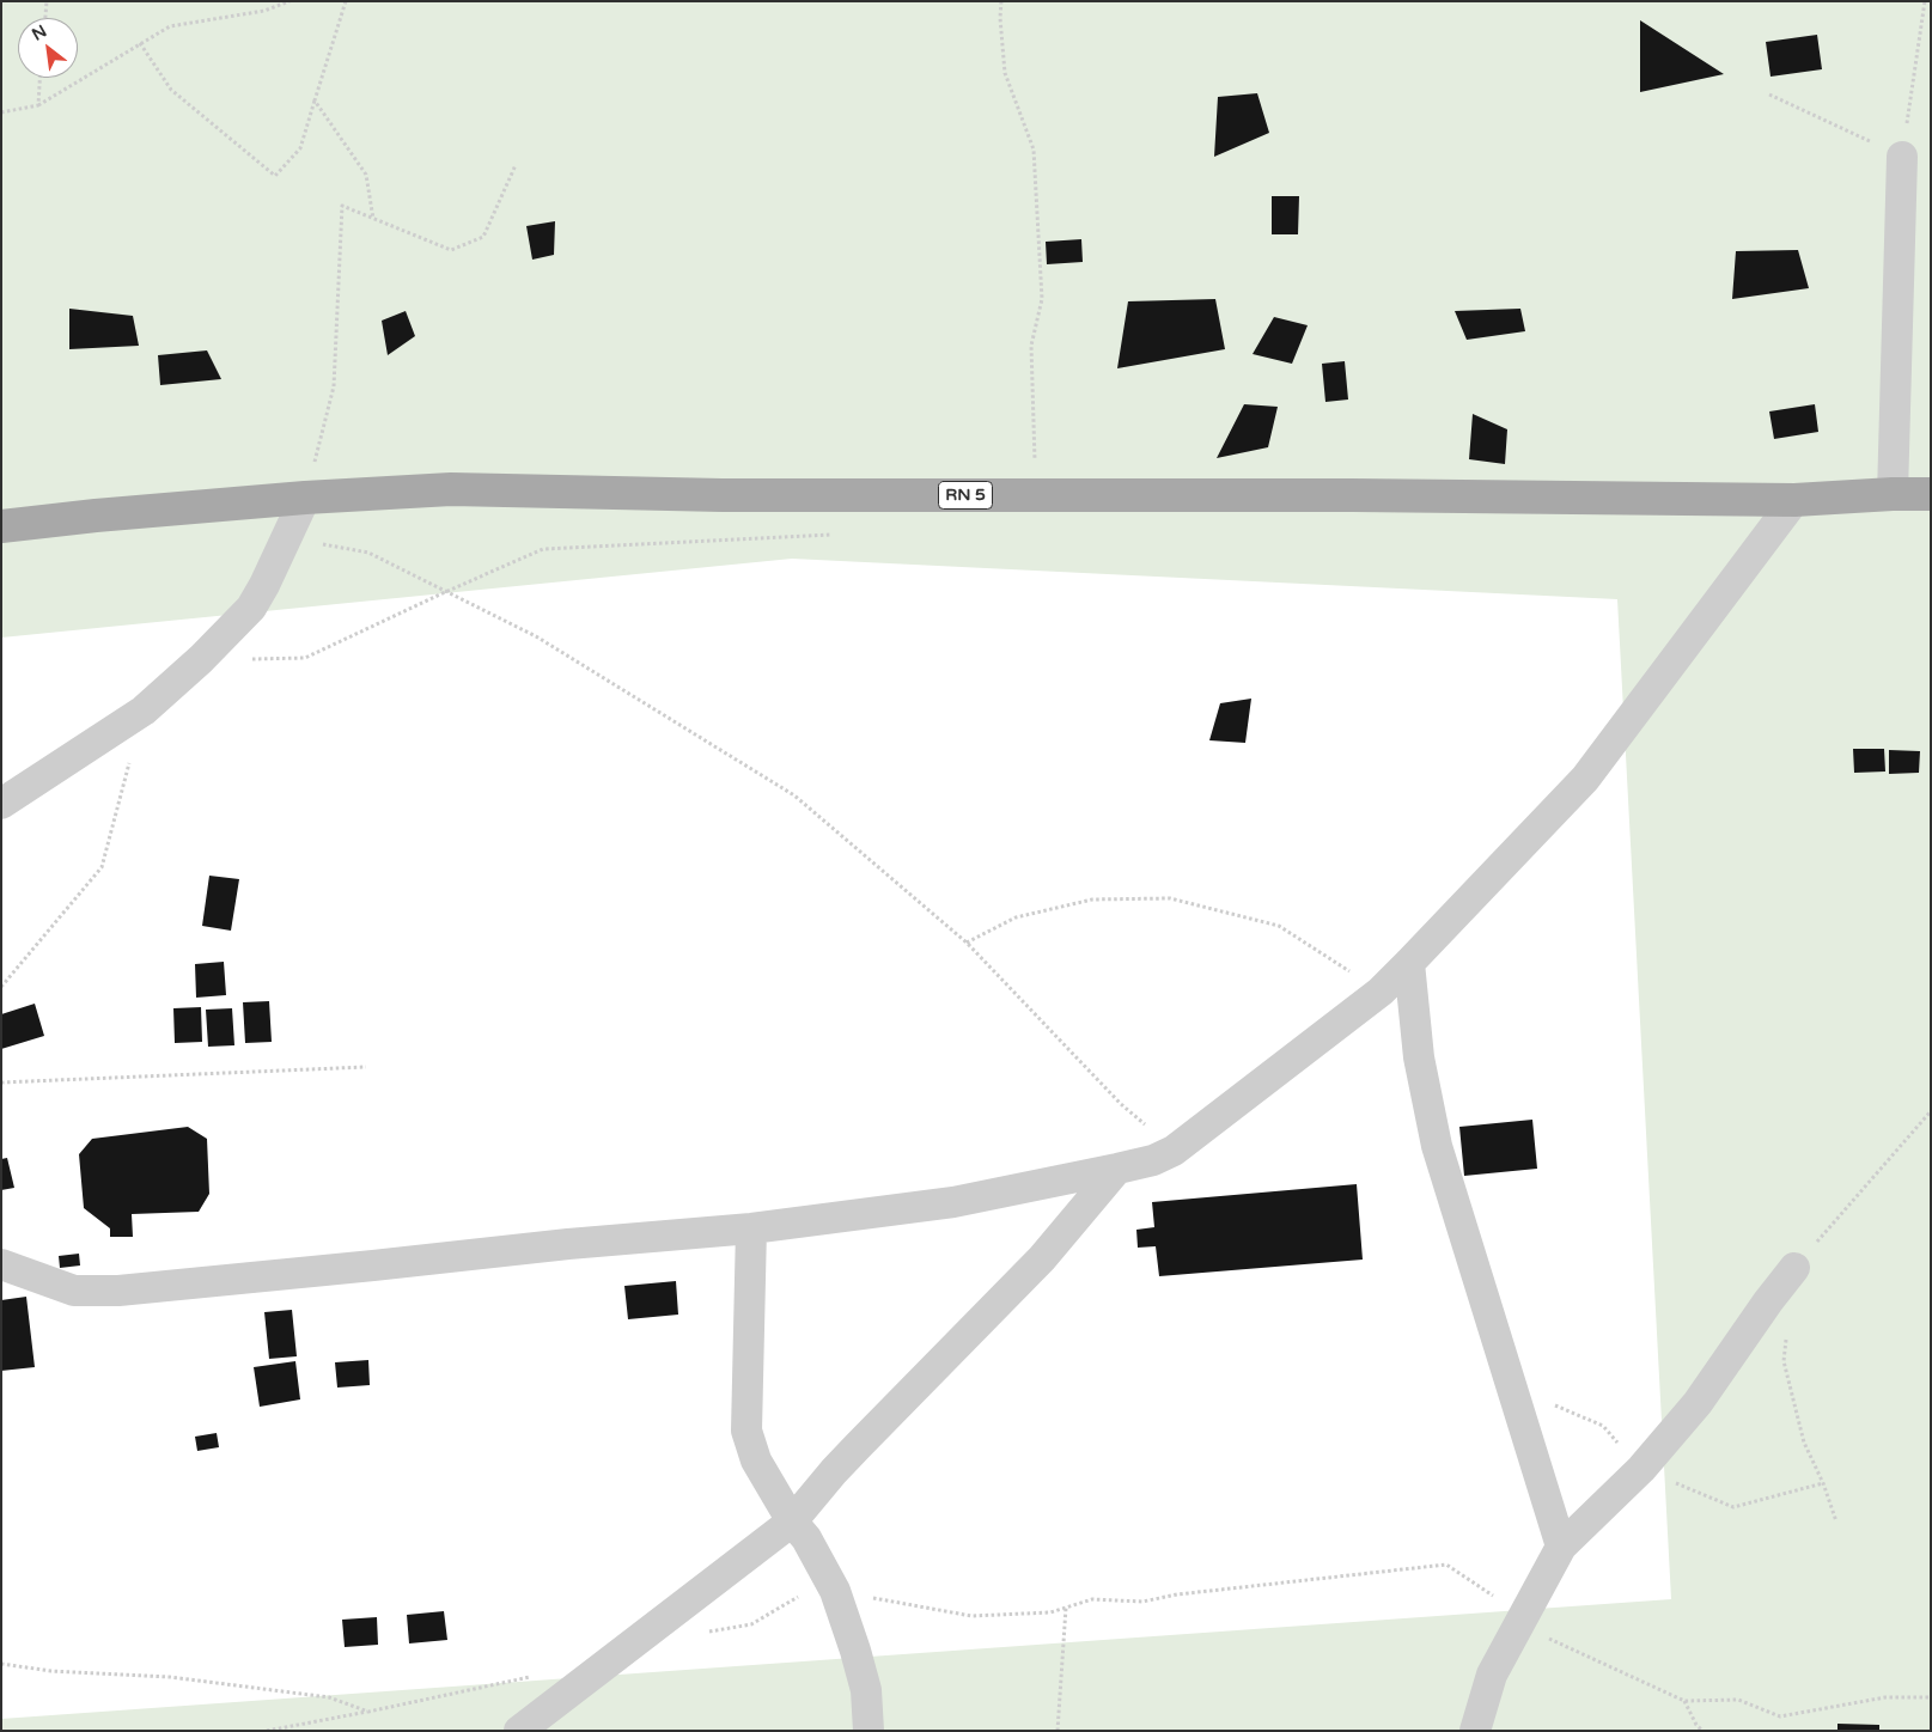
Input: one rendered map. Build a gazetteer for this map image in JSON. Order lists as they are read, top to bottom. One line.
{"streets":{"main road":["RN 5"]},"north":"top left"}
